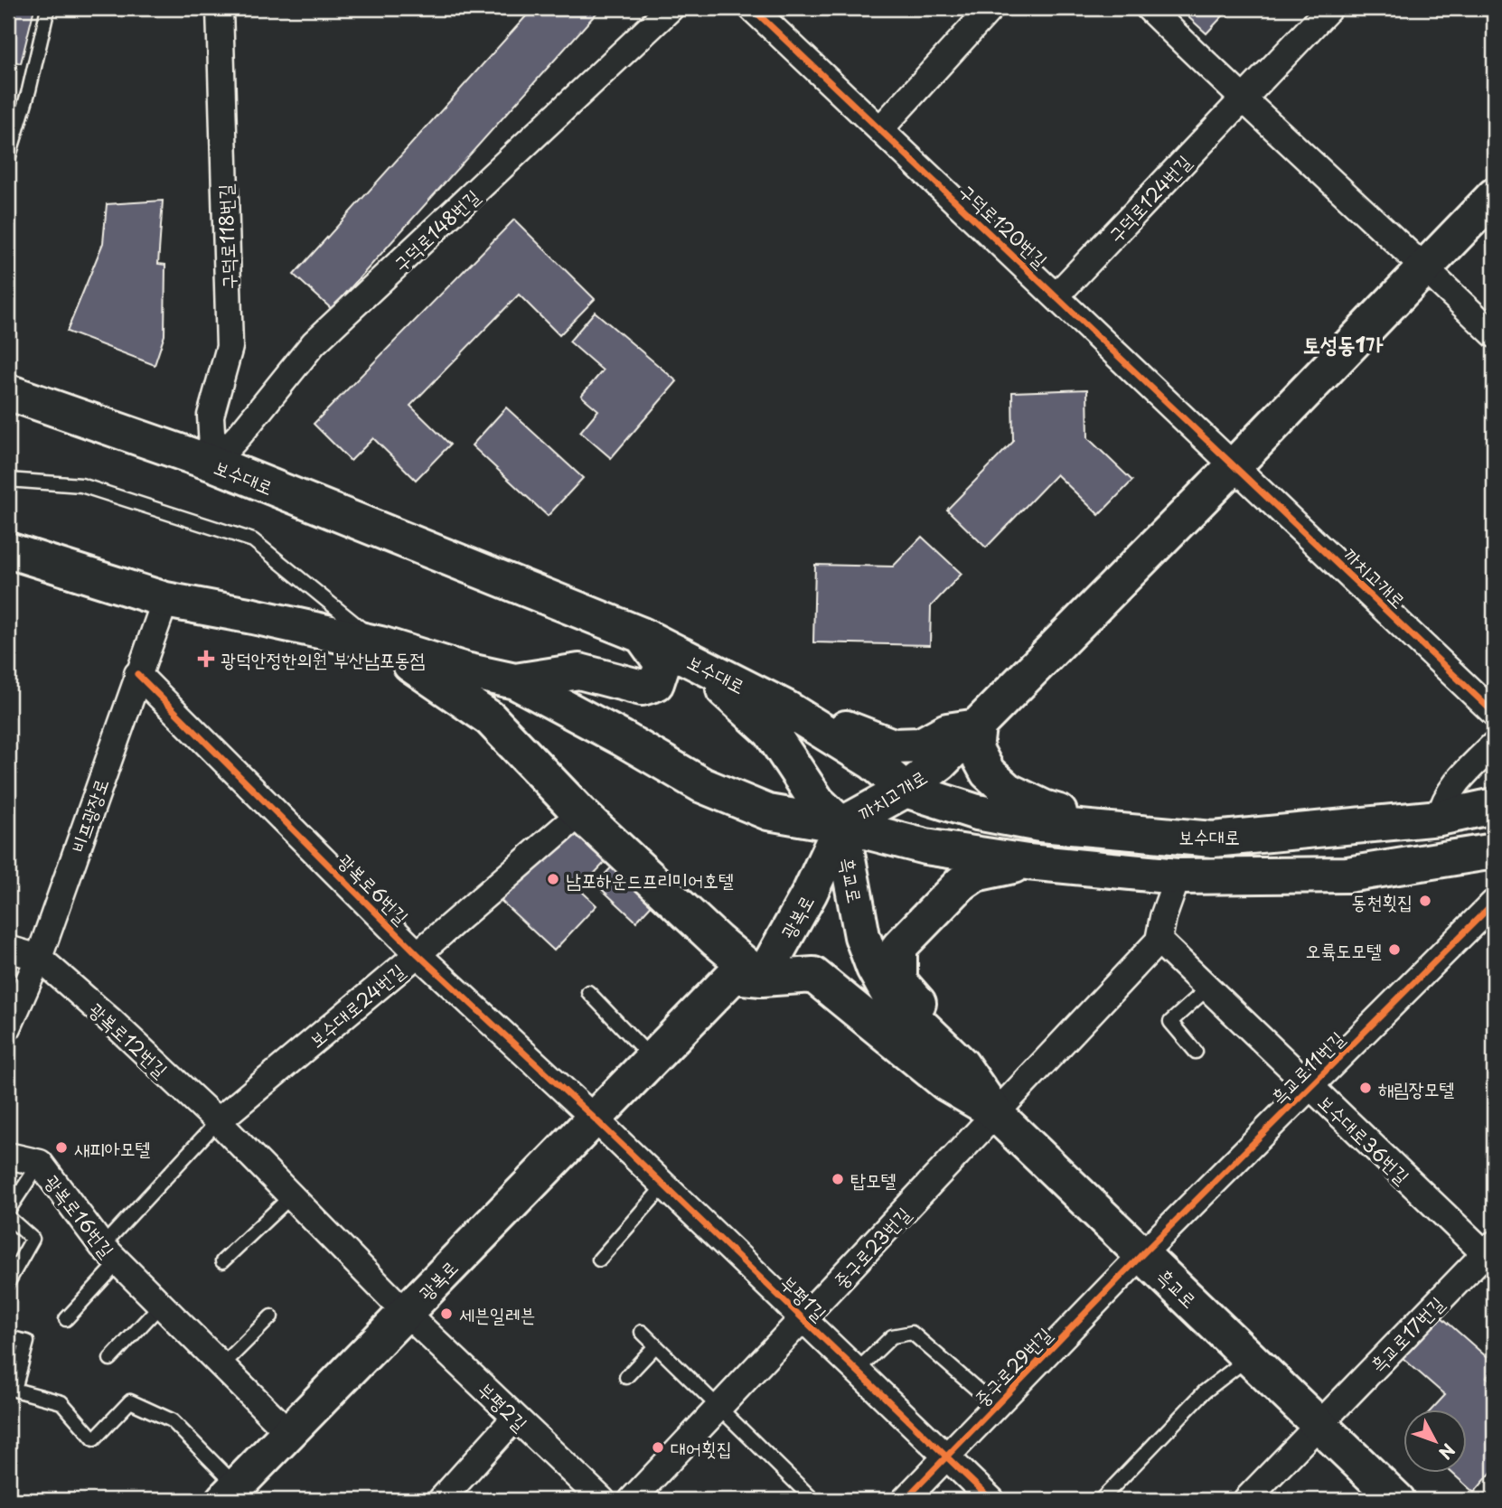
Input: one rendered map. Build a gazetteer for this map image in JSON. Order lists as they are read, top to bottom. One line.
{"streets":{"main road":["보수대로","까치고개로","흑교로","광복로"],"street":["구덕로124번길","구덕로120번길","구덕로148번길","구덕로118번길","비프광장로","광복로6번길","보수대로24번길","광복로12번길","흑교로11번길","보수대로36번길","광복로16번길","중구로23번길","부평1길","흑교로17번길","중구로29번길","부평2길"]},"crossings":[["구덕로124번길","구덕로120번길"],["구덕로120번길","까치고개로"],["구덕로148번길","구덕로118번길"],["구덕로148번길","보수대로"],["구덕로118번길","보수대로"],["보수대로","까치고개로"],["까치고개로","흑교로"],["까치고개로","광복로"],["비프광장로","광복로6번길"],["비프광장로","광복로12번길"],["흑교로","광복로"],["흑교로","흑교로11번길"],["흑교로","중구로23번길"],["흑교로","흑교로17번길"],["흑교로","중구로29번길"],["광복로6번길","광복로"],["광복로6번길","보수대로24번길"],["광복로6번길","부평1길"],["광복로","광복로12번길"],["광복로","광복로16번길"],["광복로","부평1길"],["광복로","부평2길"],["보수대로24번길","광복로12번길"],["광복로12번길","부평2길"],["흑교로11번길","보수대로36번길"],["흑교로11번길","중구로29번길"],["보수대로36번길","중구로23번길"],["보수대로36번길","흑교로17번길"],["중구로23번길","부평1길"],["부평1길","중구로29번길"]],"districts":["토성동1가"],"places":{"health":["광덕안정한의원 부산남포동점"],"other":["남포하운드프리미어호텔","동천횟집","오륙도모텔","해림장모텔","새피아모텔","탑모텔","세븐일레븐","대어횟집"]},"north":"bottom right"}
